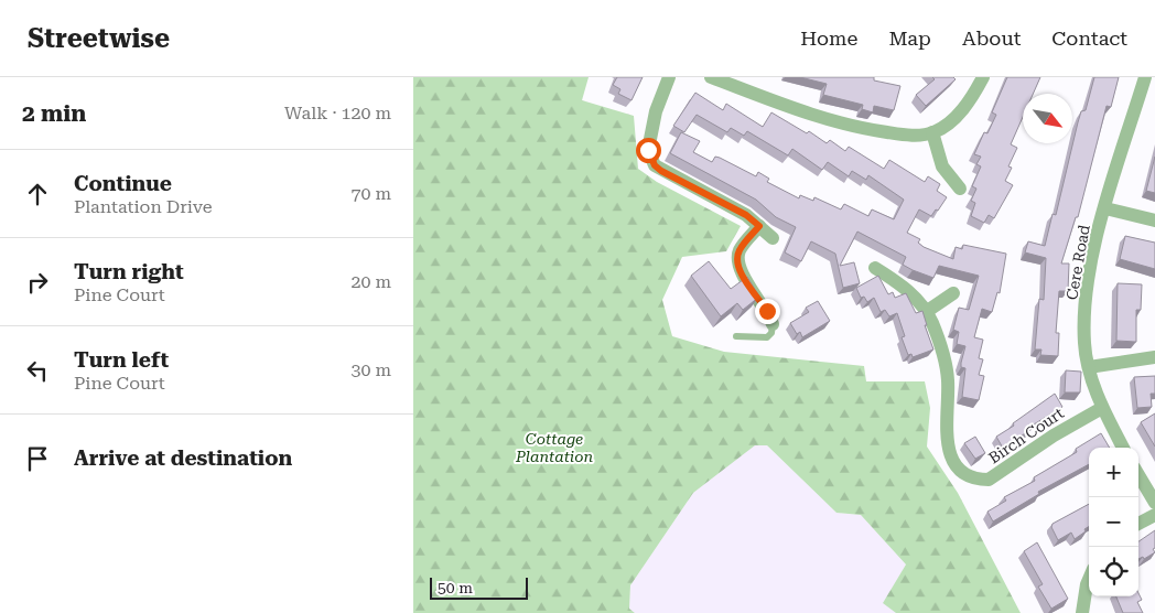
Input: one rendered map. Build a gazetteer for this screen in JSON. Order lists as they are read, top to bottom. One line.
{"streets":{"street":["Cere Road","Birch Court"]},"crossings":[["Cere Road","Birch Court"]],"parks":["Cottage Plantation"],"scale_bar":"50 m","north":"bottom right","page":{"header":"Streetwise","nav":["Home","Map","About","Contact"],"heading":["2 min","Walk · 120 m"],"list":[["Continue","Plantation Drive","70 m"],["Turn right","Pine Court","20 m"],["Turn left","Pine Court","30 m"],"Arrive at destination"],"map_buttons":["+","−"],"scale":"50 m"}}
